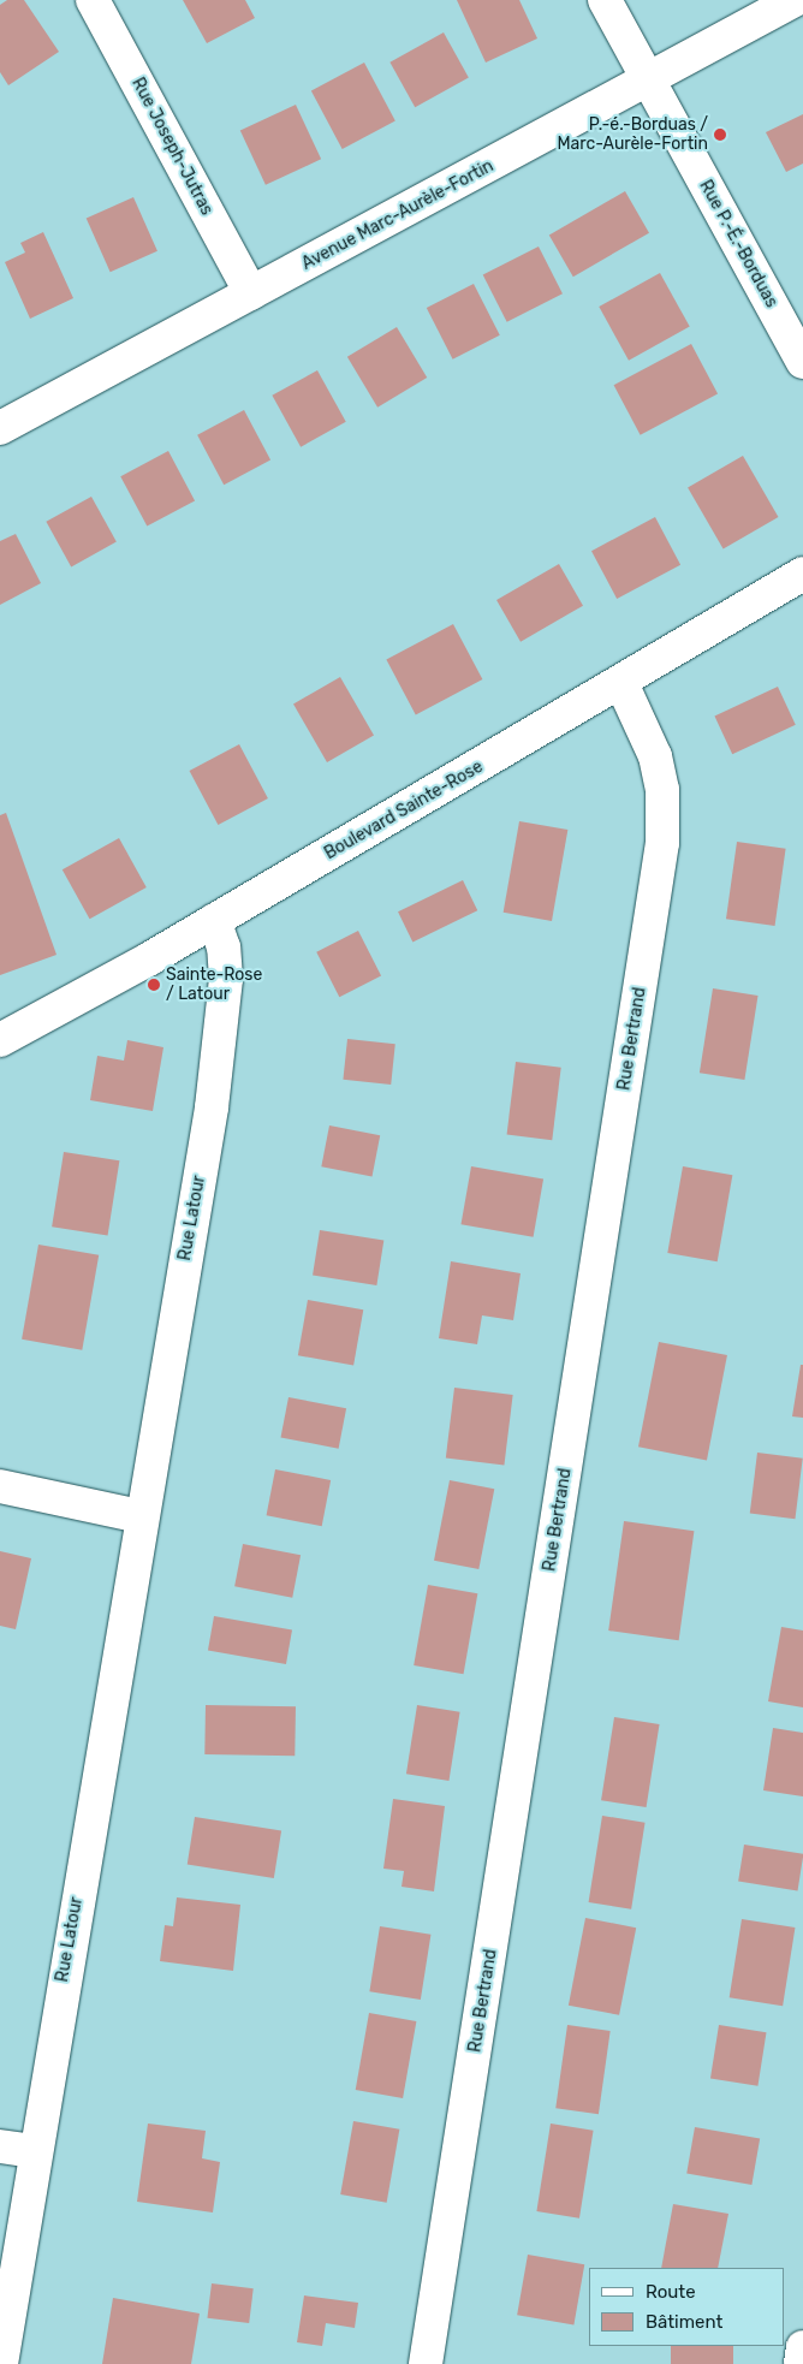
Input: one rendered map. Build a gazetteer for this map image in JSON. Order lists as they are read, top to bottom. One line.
{"streets":{"street":["Rue Joseph-Jutras","Avenue Marc-Aurèle-Fortin","Rue P.-É.-Borduas","Boulevard Sainte-Rose","Rue Bertrand","Rue Latour"]},"crossings":[["Rue Joseph-Jutras","Avenue Marc-Aurèle-Fortin"],["Avenue Marc-Aurèle-Fortin","Rue P.-É.-Borduas"],["Boulevard Sainte-Rose","Rue Bertrand"],["Boulevard Sainte-Rose","Rue Latour"]],"places":["P.-é.-Borduas / Marc-Aurèle-Fortin","Sainte-Rose / Latour"],"legend":["Route","Bâtiment"]}
